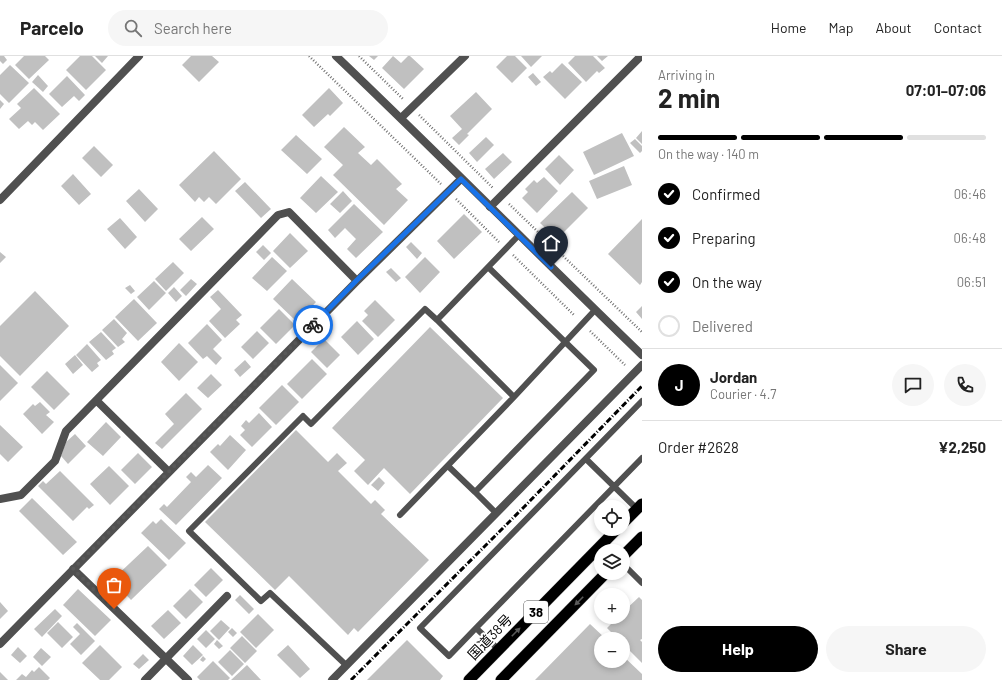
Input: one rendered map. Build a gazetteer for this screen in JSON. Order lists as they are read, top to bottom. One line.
{"streets":{"highway":["38","国道38号"]},"page":{"header":"Parcelo","search":"Search here","nav":["Home","Map","About","Contact"],"heading":["2 min","Arriving in","07:01–07:06"],"panel":["Jordan","Courier · 4.7","Order #2628","¥2,250"],"bar":"On the way · 140 m","list":[["Confirmed","06:46"],["Preparing","06:48"],["On the way","06:51"],"Delivered"],"round":"J","map_buttons":["+","−"],"buttons":["Help","Share"]}}
